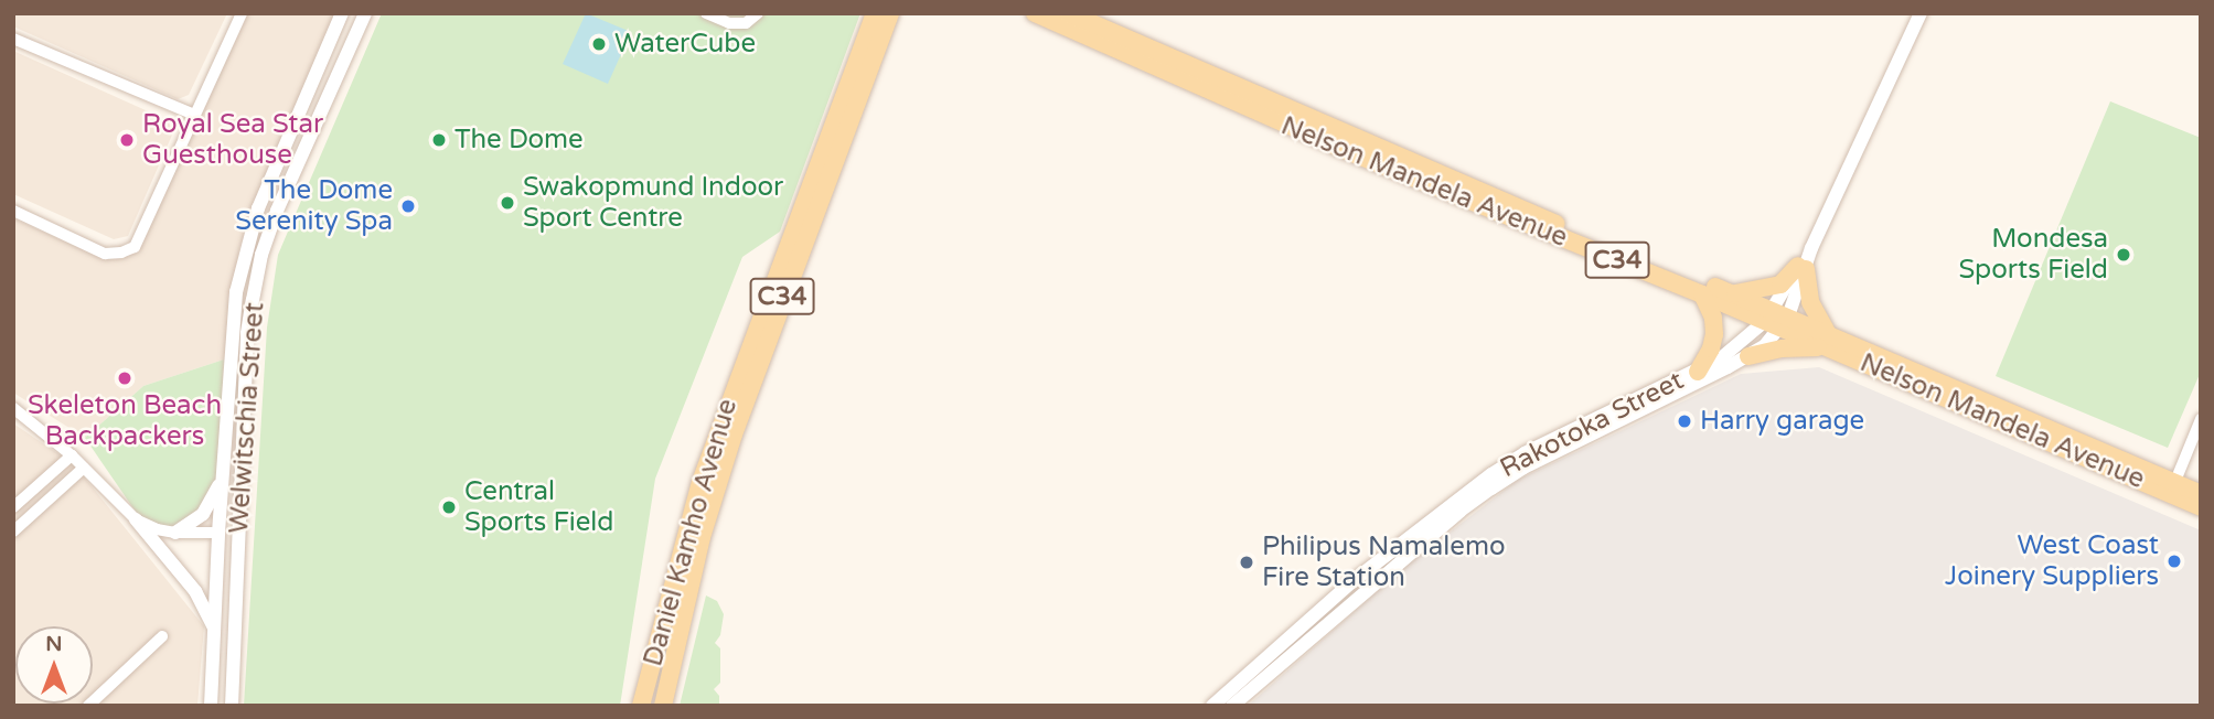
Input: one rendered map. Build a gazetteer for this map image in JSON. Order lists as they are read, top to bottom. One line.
{"streets":{"main road":["Nelson Mandela Avenue","C34","Daniel Kamho Avenue"],"street":["Welwitschia Street","Rakotoka Street"]},"crossings":[["Nelson Mandela Avenue","Rakotoka Street"]],"places":["WaterCube","Royal Sea Star Guesthouse","The Dome","Swakopmund Indoor Sport Centre","The Dome Serenity Spa","Mondesa Sports Field","Skeleton Beach Backpackers","Harry garage","Central Sports Field","West Coast Joinery Suppliers","Philipus Namalemo Fire Station"],"north":"top"}
